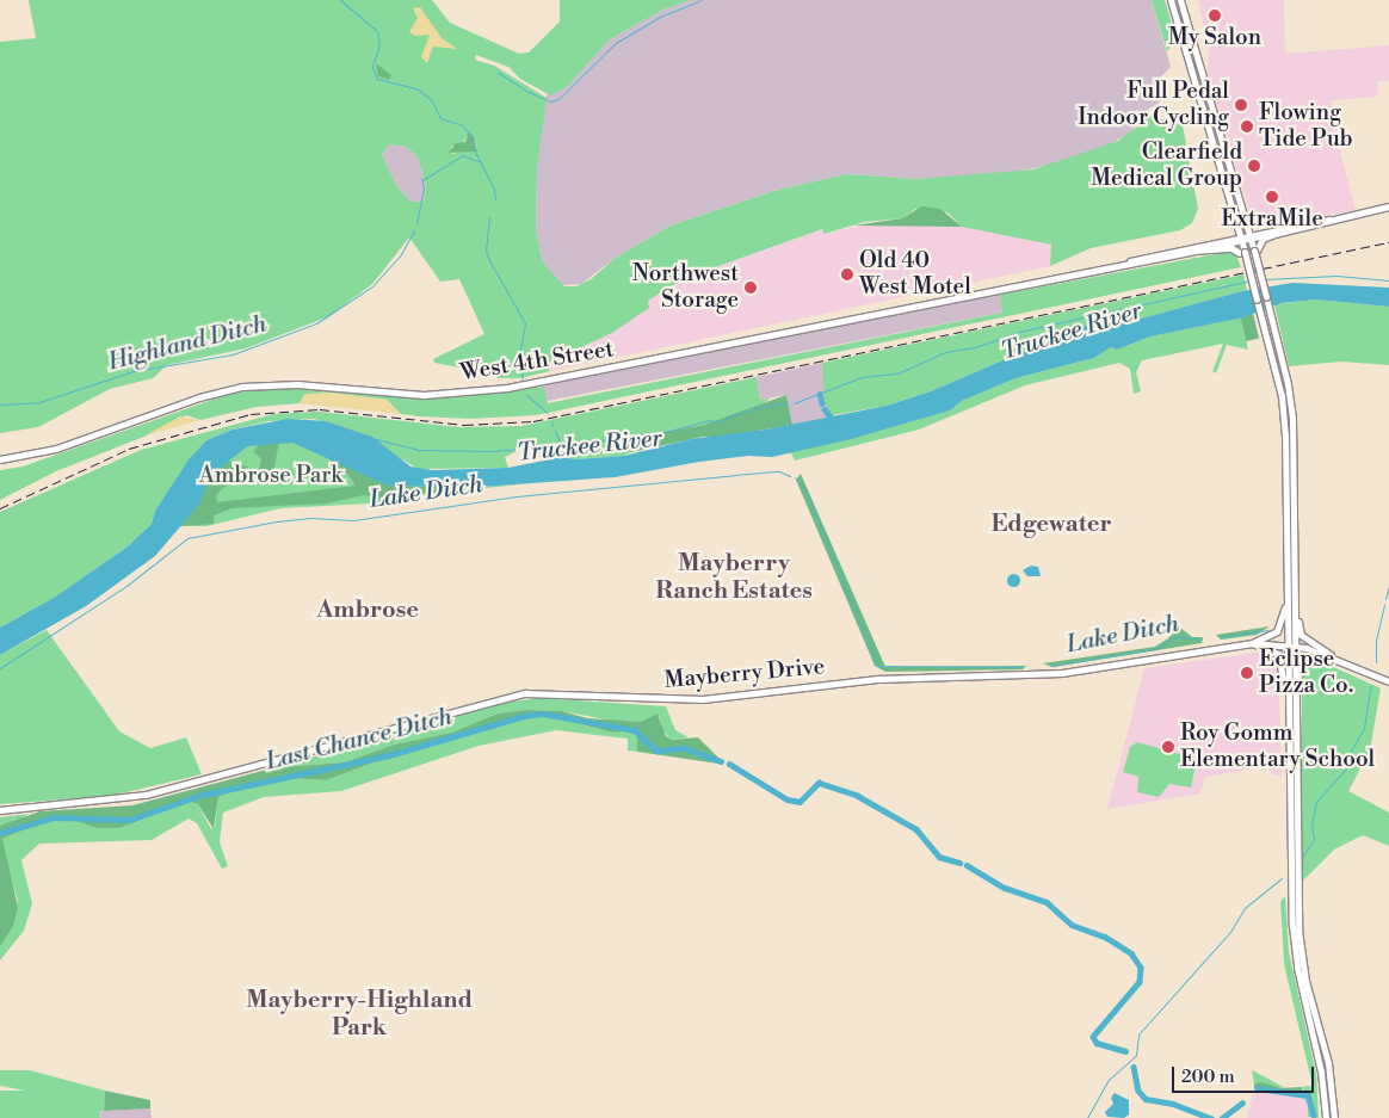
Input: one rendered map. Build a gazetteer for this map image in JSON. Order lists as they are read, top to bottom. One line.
{"streets":{"main road":["West 4th Street","Mayberry Drive"]},"districts":["Edgewater","Mayberry Ranch Estates","Ambrose","Mayberry-Highland Park"],"water":["Truckee River","Highland Ditch","Lake Ditch","Last Chance Ditch"],"parks":["Ambrose Park"],"places":["My Salon","Full Pedal Indoor Cycling","Flowing Tide Pub","Clearfield Medical Group","ExtraMile","Old 40 West Motel","Northwest Storage","Eclipse Pizza Co.","Roy Gomm Elementary School"],"scale_bar":"200 m"}
